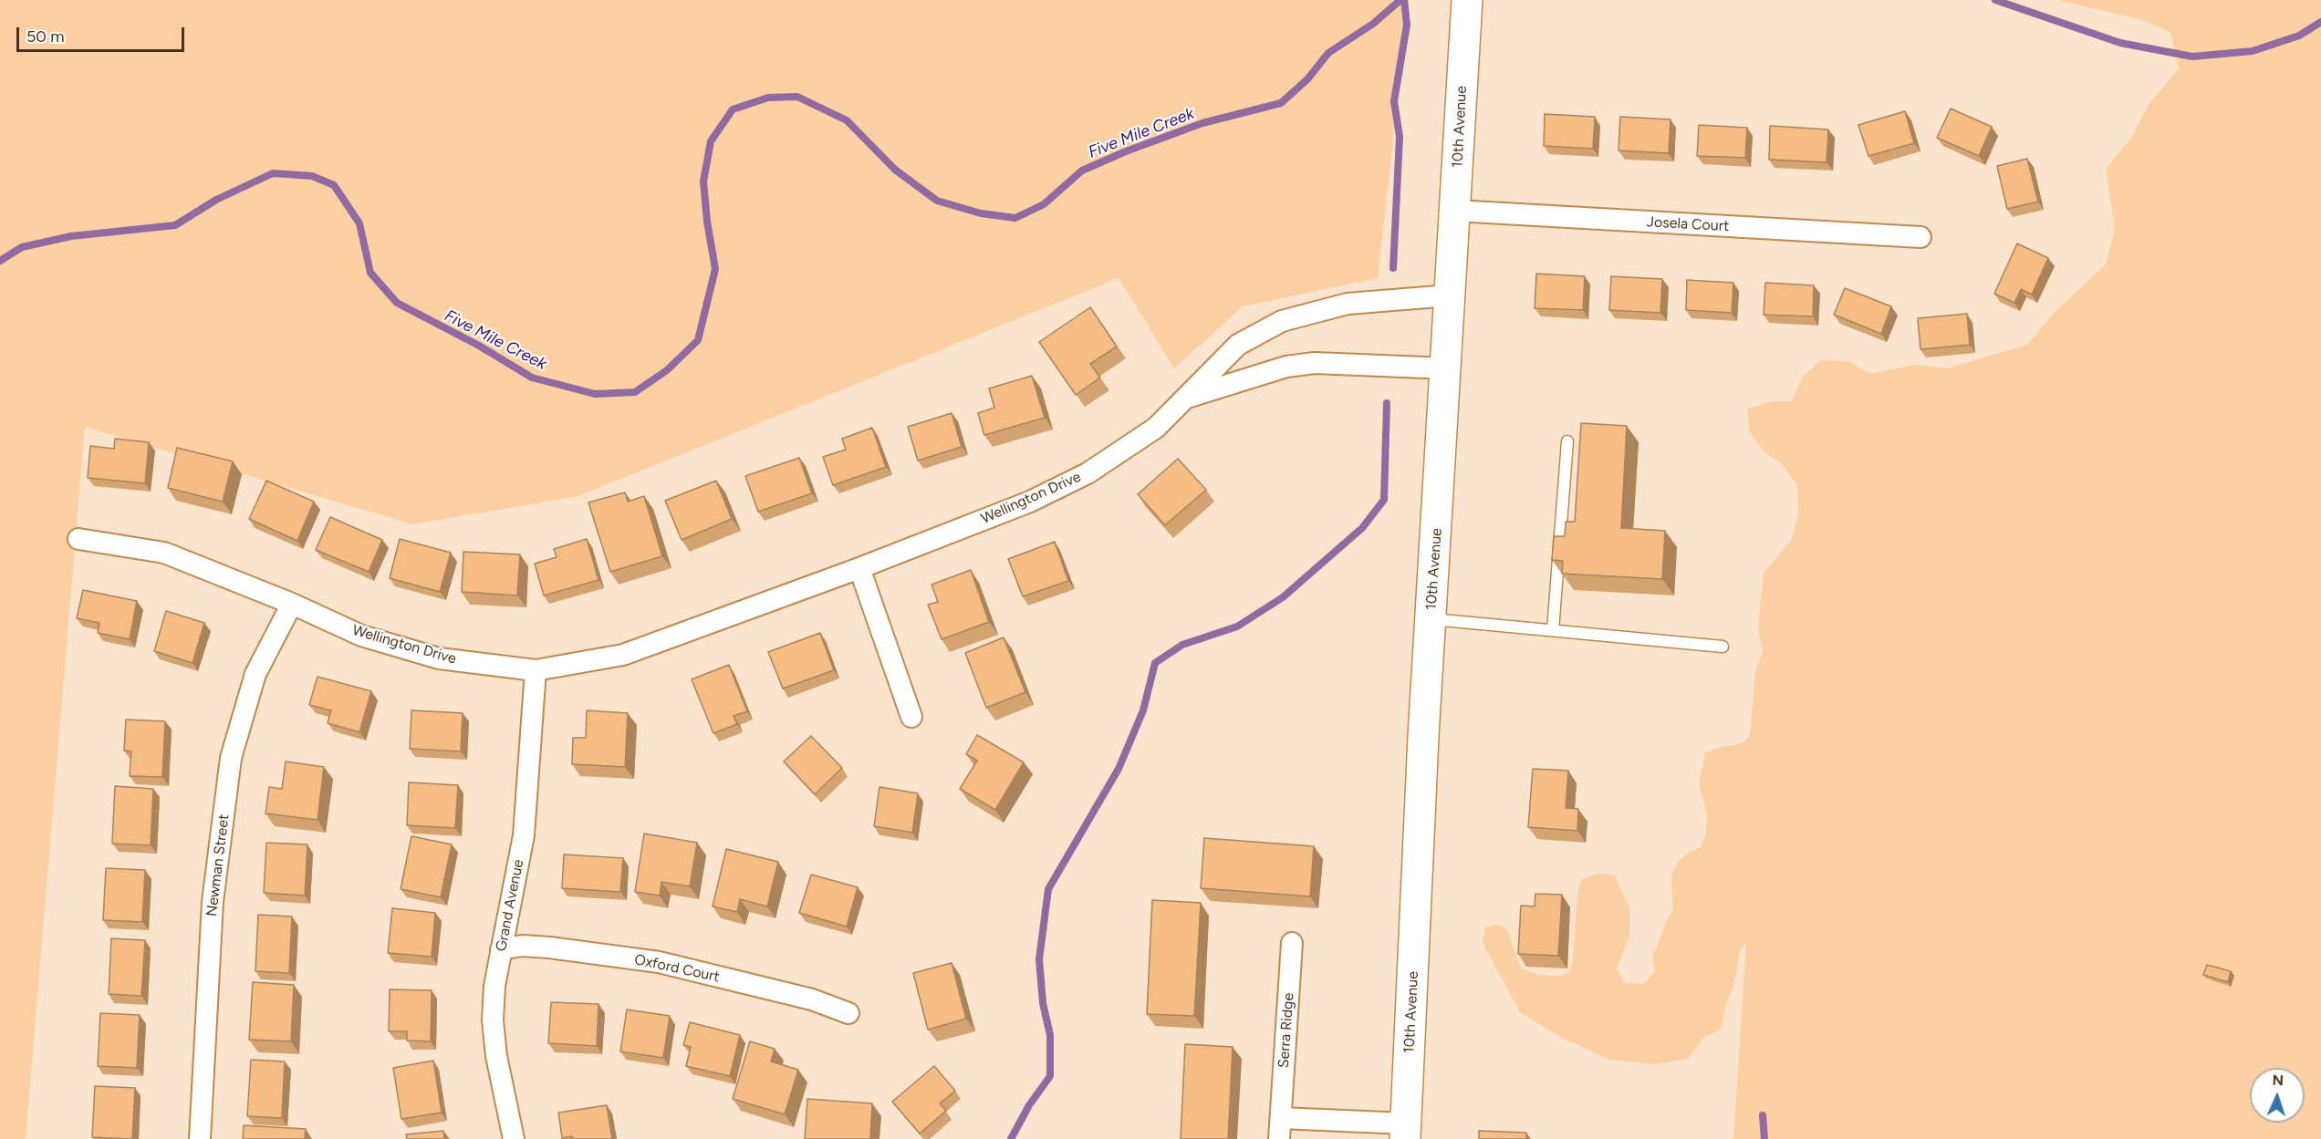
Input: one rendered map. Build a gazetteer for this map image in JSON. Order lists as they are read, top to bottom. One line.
{"streets":{"street":["10th Avenue","Josela Court","Wellington Drive","Newman Street","Grand Avenue","Oxford Court","Serra Ridge"]},"crossings":[["10th Avenue","Josela Court"],["10th Avenue","Wellington Drive"],["Wellington Drive","Newman Street"],["Wellington Drive","Grand Avenue"],["Grand Avenue","Oxford Court"]],"water":["Five Mile Creek"],"scale_bar":"50 m","north":"top"}
